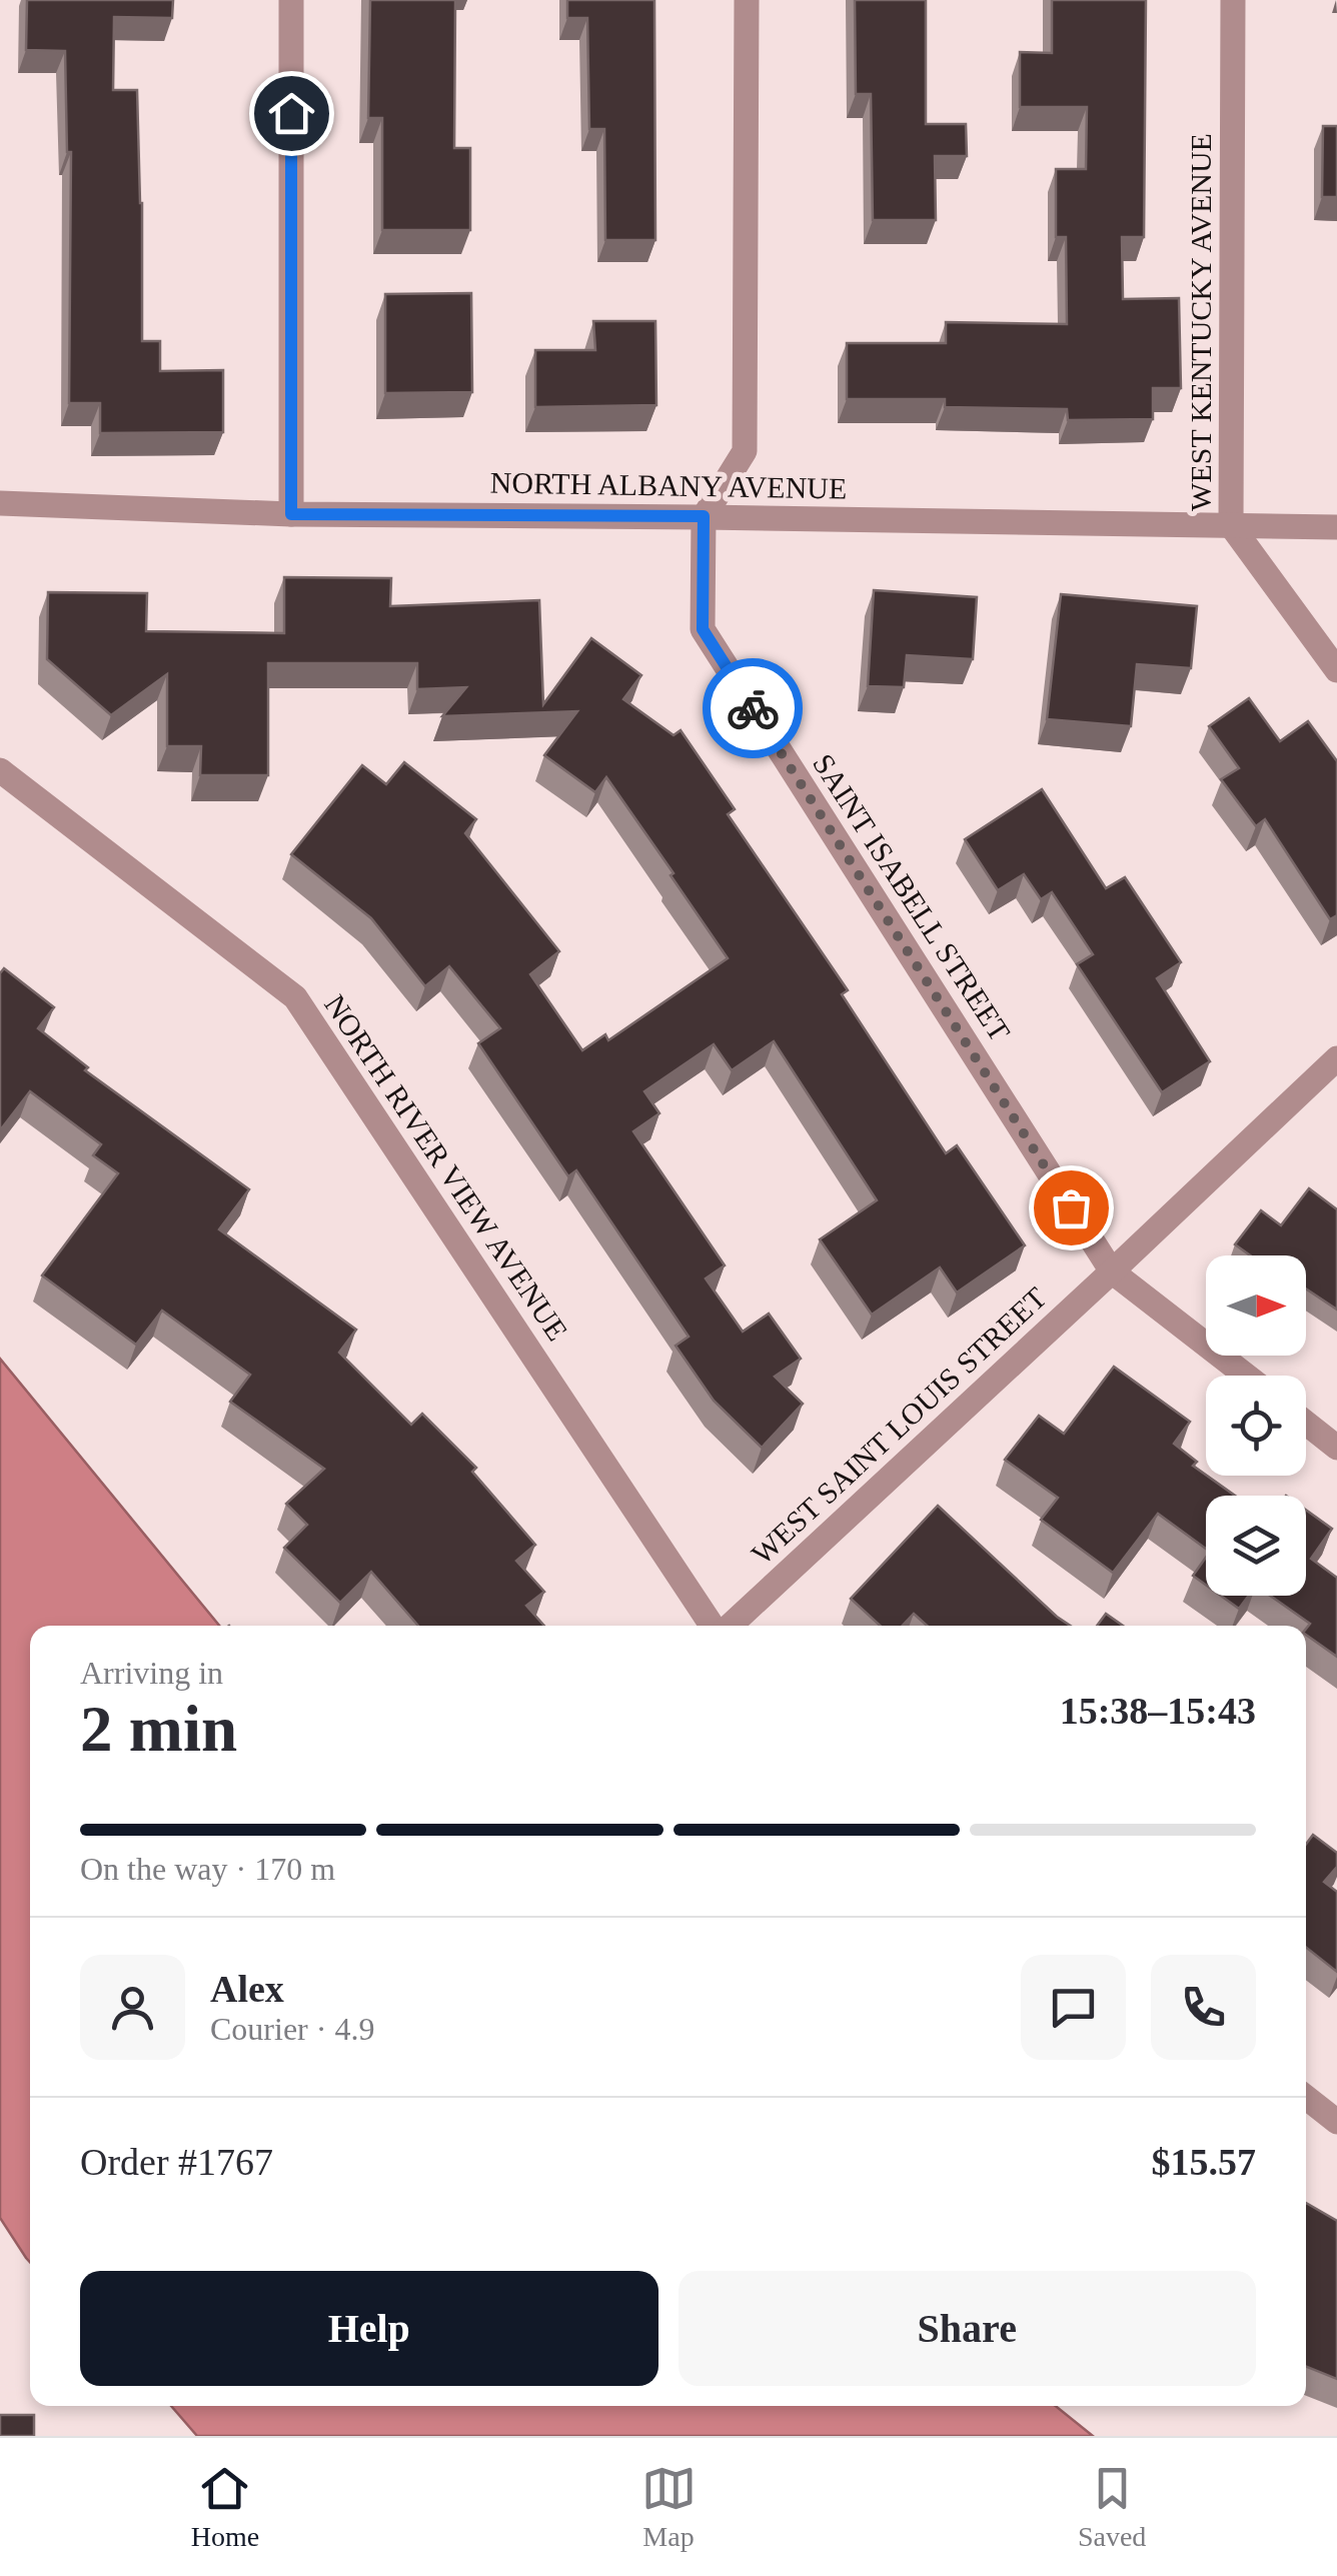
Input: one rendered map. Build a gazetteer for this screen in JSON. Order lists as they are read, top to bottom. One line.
{"streets":{"street":["WEST KENTUCKY AVENUE","NORTH ALBANY AVENUE","SAINT ISABELL STREET","NORTH RIVER VIEW AVENUE","WEST SAINT LOUIS STREET"]},"crossings":[["WEST KENTUCKY AVENUE","NORTH ALBANY AVENUE"],["NORTH ALBANY AVENUE","SAINT ISABELL STREET"],["SAINT ISABELL STREET","WEST SAINT LOUIS STREET"]],"north":"right","page":{"heading":["2 min","Arriving in","15:38–15:43"],"panel":["Alex","Courier · 4.9","Order #1767","$15.57"],"bar":"On the way · 170 m","buttons":["Help","Share"],"tabs":["Home","Map","Saved"]}}
